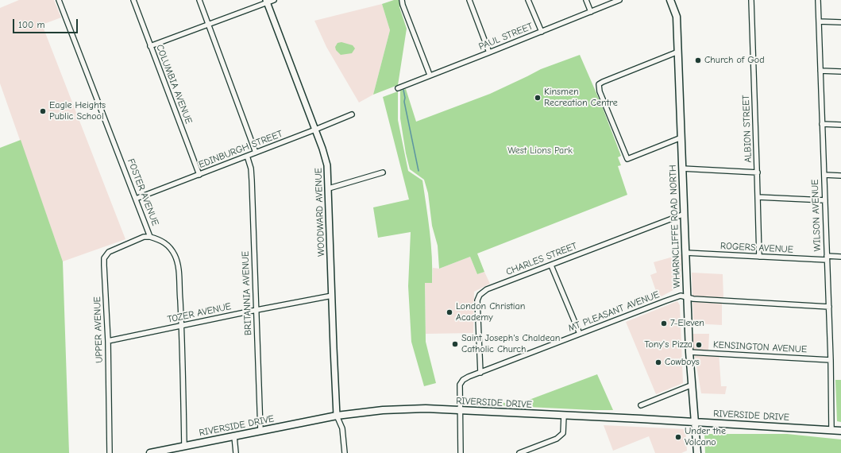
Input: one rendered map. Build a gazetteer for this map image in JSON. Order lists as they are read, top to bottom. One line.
{"streets":{"main road":["WHARNCLIFFE ROAD NORTH","RIVERSIDE DRIVE"],"street":["PAUL STREET","COLUMBIA AVENUE","ALBION STREET","EDINBURGH STREET","FOSTER AVENUE","WOODWARD AVENUE","WILSON AVENUE","ROGERS AVENUE","CHARLES STREET","BRITANNIA AVENUE","MT PLEASANT AVENUE","TOZER AVENUE","UPPER AVENUE","KENSINGTON AVENUE"]},"crossings":[["COLUMBIA AVENUE","EDINBURGH STREET"],["ALBION STREET","ROGERS AVENUE"],["EDINBURGH STREET","FOSTER AVENUE"],["EDINBURGH STREET","WOODWARD AVENUE"],["EDINBURGH STREET","BRITANNIA AVENUE"],["FOSTER AVENUE","TOZER AVENUE"],["FOSTER AVENUE","UPPER AVENUE"],["FOSTER AVENUE","RIVERSIDE DRIVE"],["WOODWARD AVENUE","TOZER AVENUE"],["WOODWARD AVENUE","RIVERSIDE DRIVE"],["WILSON AVENUE","ROGERS AVENUE"],["WILSON AVENUE","MT PLEASANT AVENUE"],["WILSON AVENUE","KENSINGTON AVENUE"],["WILSON AVENUE","RIVERSIDE DRIVE"],["WHARNCLIFFE ROAD NORTH","ROGERS AVENUE"],["WHARNCLIFFE ROAD NORTH","CHARLES STREET"],["WHARNCLIFFE ROAD NORTH","MT PLEASANT AVENUE"],["WHARNCLIFFE ROAD NORTH","KENSINGTON AVENUE"],["WHARNCLIFFE ROAD NORTH","RIVERSIDE DRIVE"],["CHARLES STREET","MT PLEASANT AVENUE"],["BRITANNIA AVENUE","TOZER AVENUE"],["BRITANNIA AVENUE","RIVERSIDE DRIVE"],["MT PLEASANT AVENUE","RIVERSIDE DRIVE"],["TOZER AVENUE","UPPER AVENUE"]],"parks":["West Lions Park"],"places":["Church of God","Kinsmen Recreation Centre","Eagle Heights Public School","London Christian Academy","7-Eleven","Saint Joseph's Chaldean Catholic Church","Tony's Pizza","Cowboys","Under the Volcano"],"scale_bar":"100 m"}
